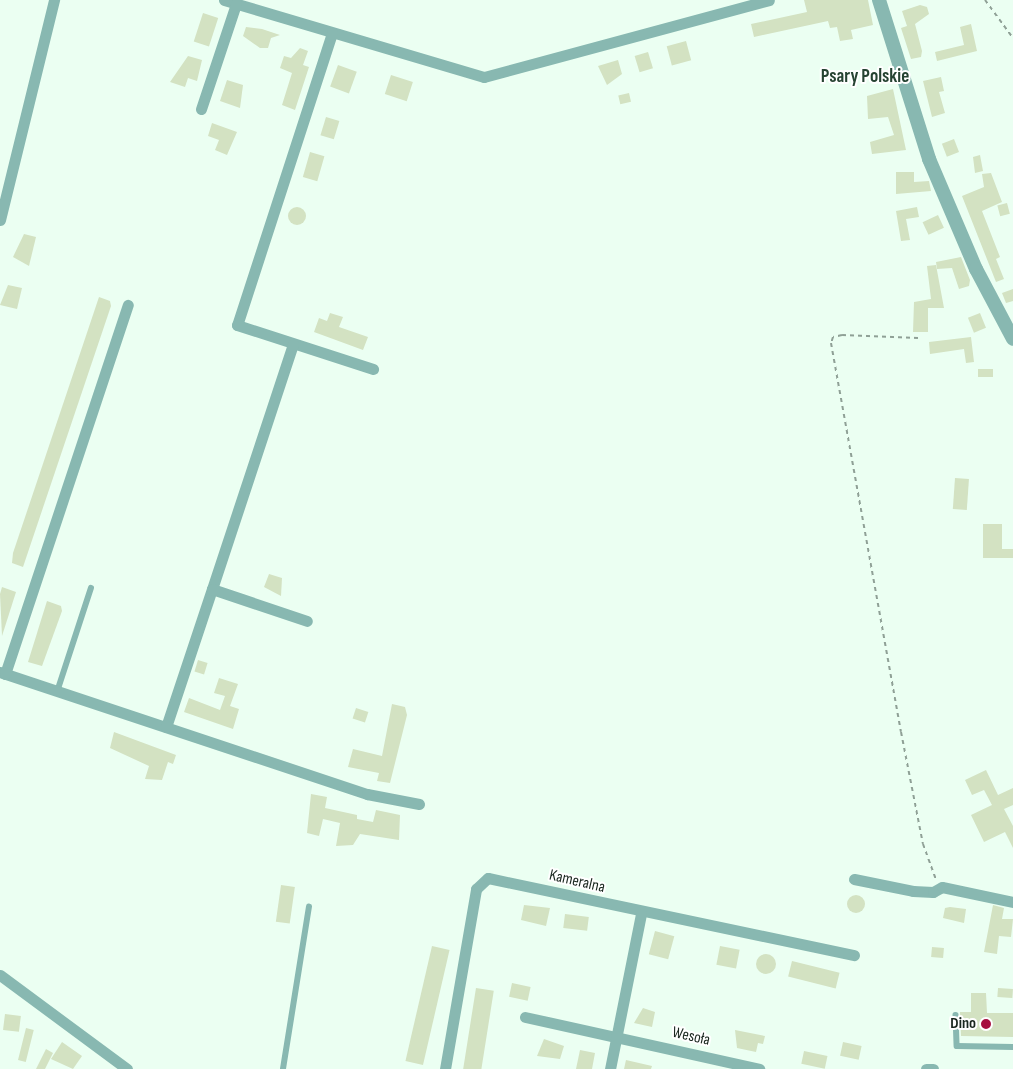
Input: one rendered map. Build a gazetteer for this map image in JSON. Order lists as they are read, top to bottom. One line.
{"streets":{"street":["Kameralna","Wesoła"]},"districts":["Psary Polskie"],"places":["Dino"]}
